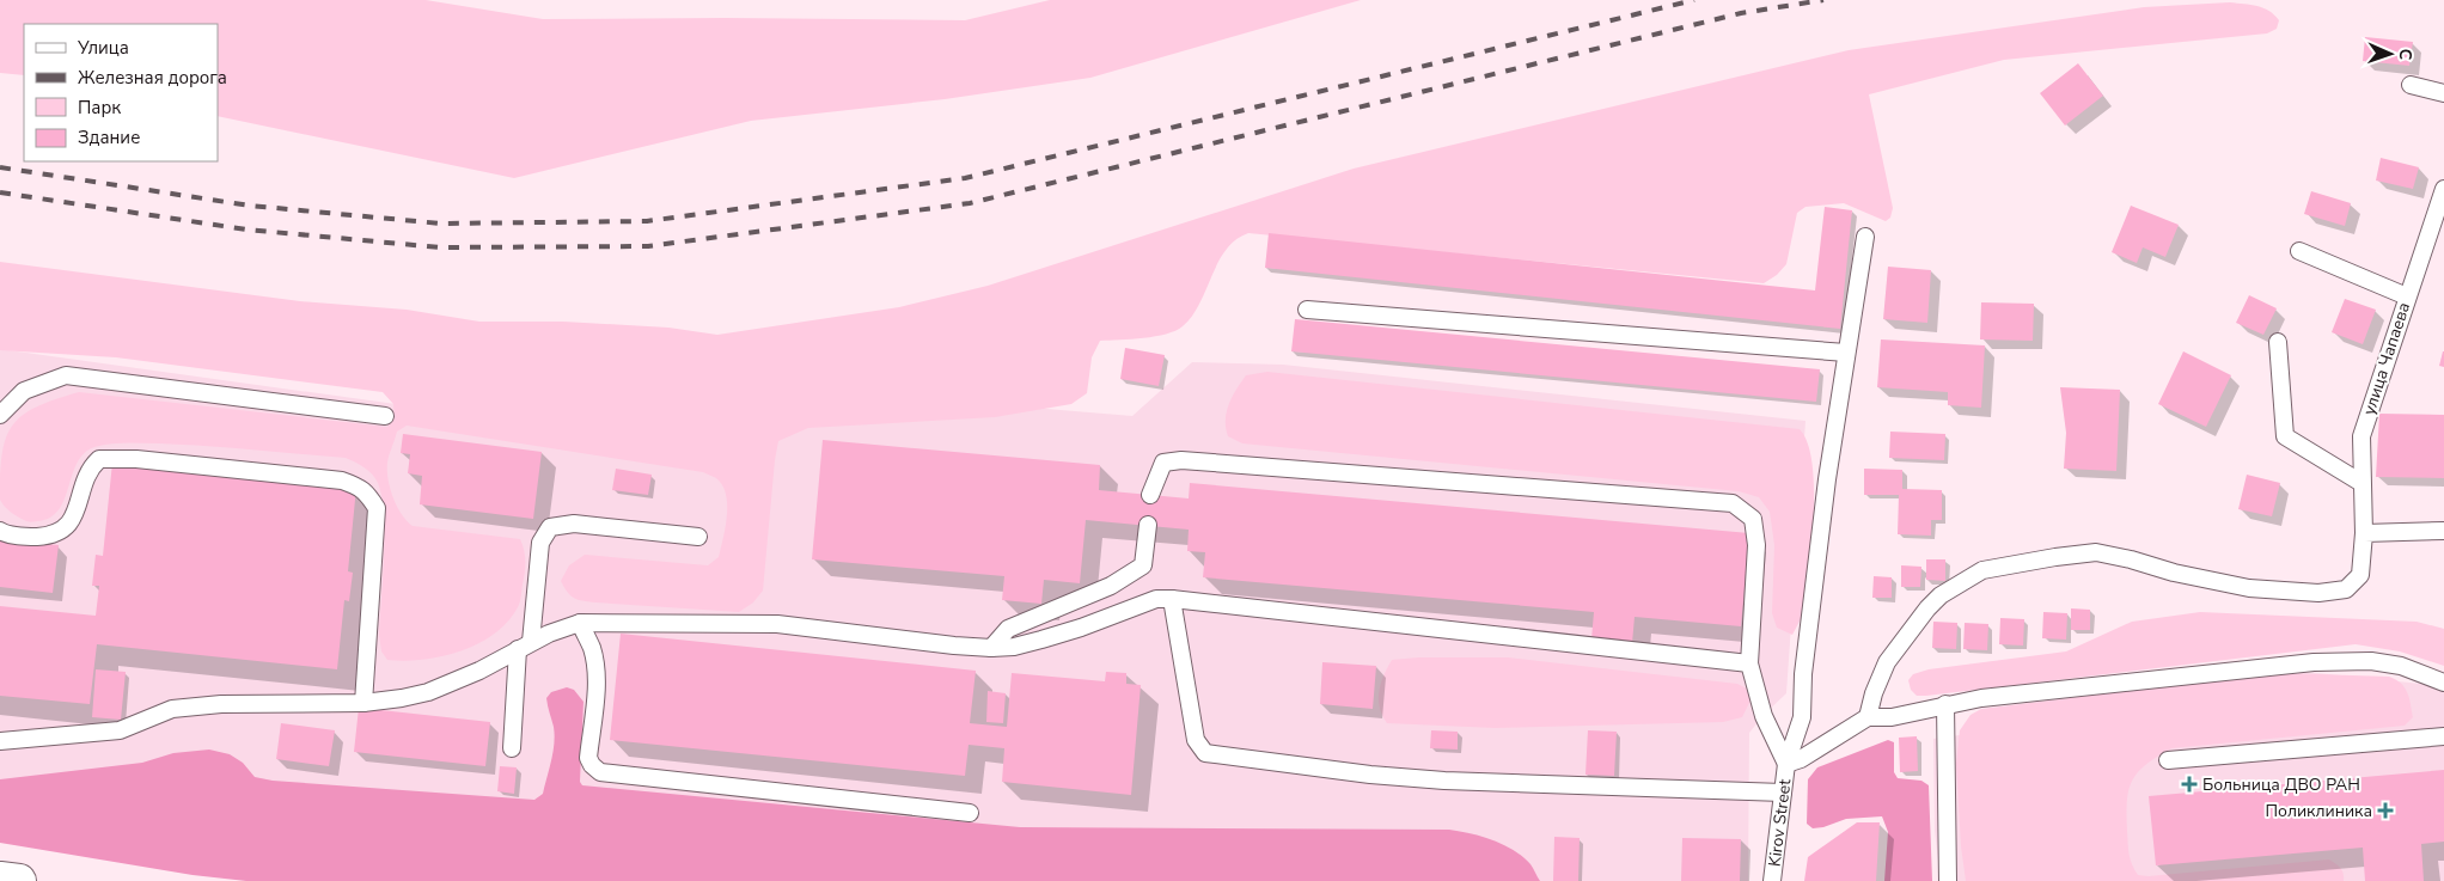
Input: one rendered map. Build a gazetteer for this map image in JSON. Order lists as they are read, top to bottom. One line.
{"streets":{"lane":["улица Чапаева","Kirov Street"]},"places":{"health":["Больница ДВО РАН","Поликлиника"]},"legend":["Улица","Железная дорога","Парк","Здание"],"north":"right"}
